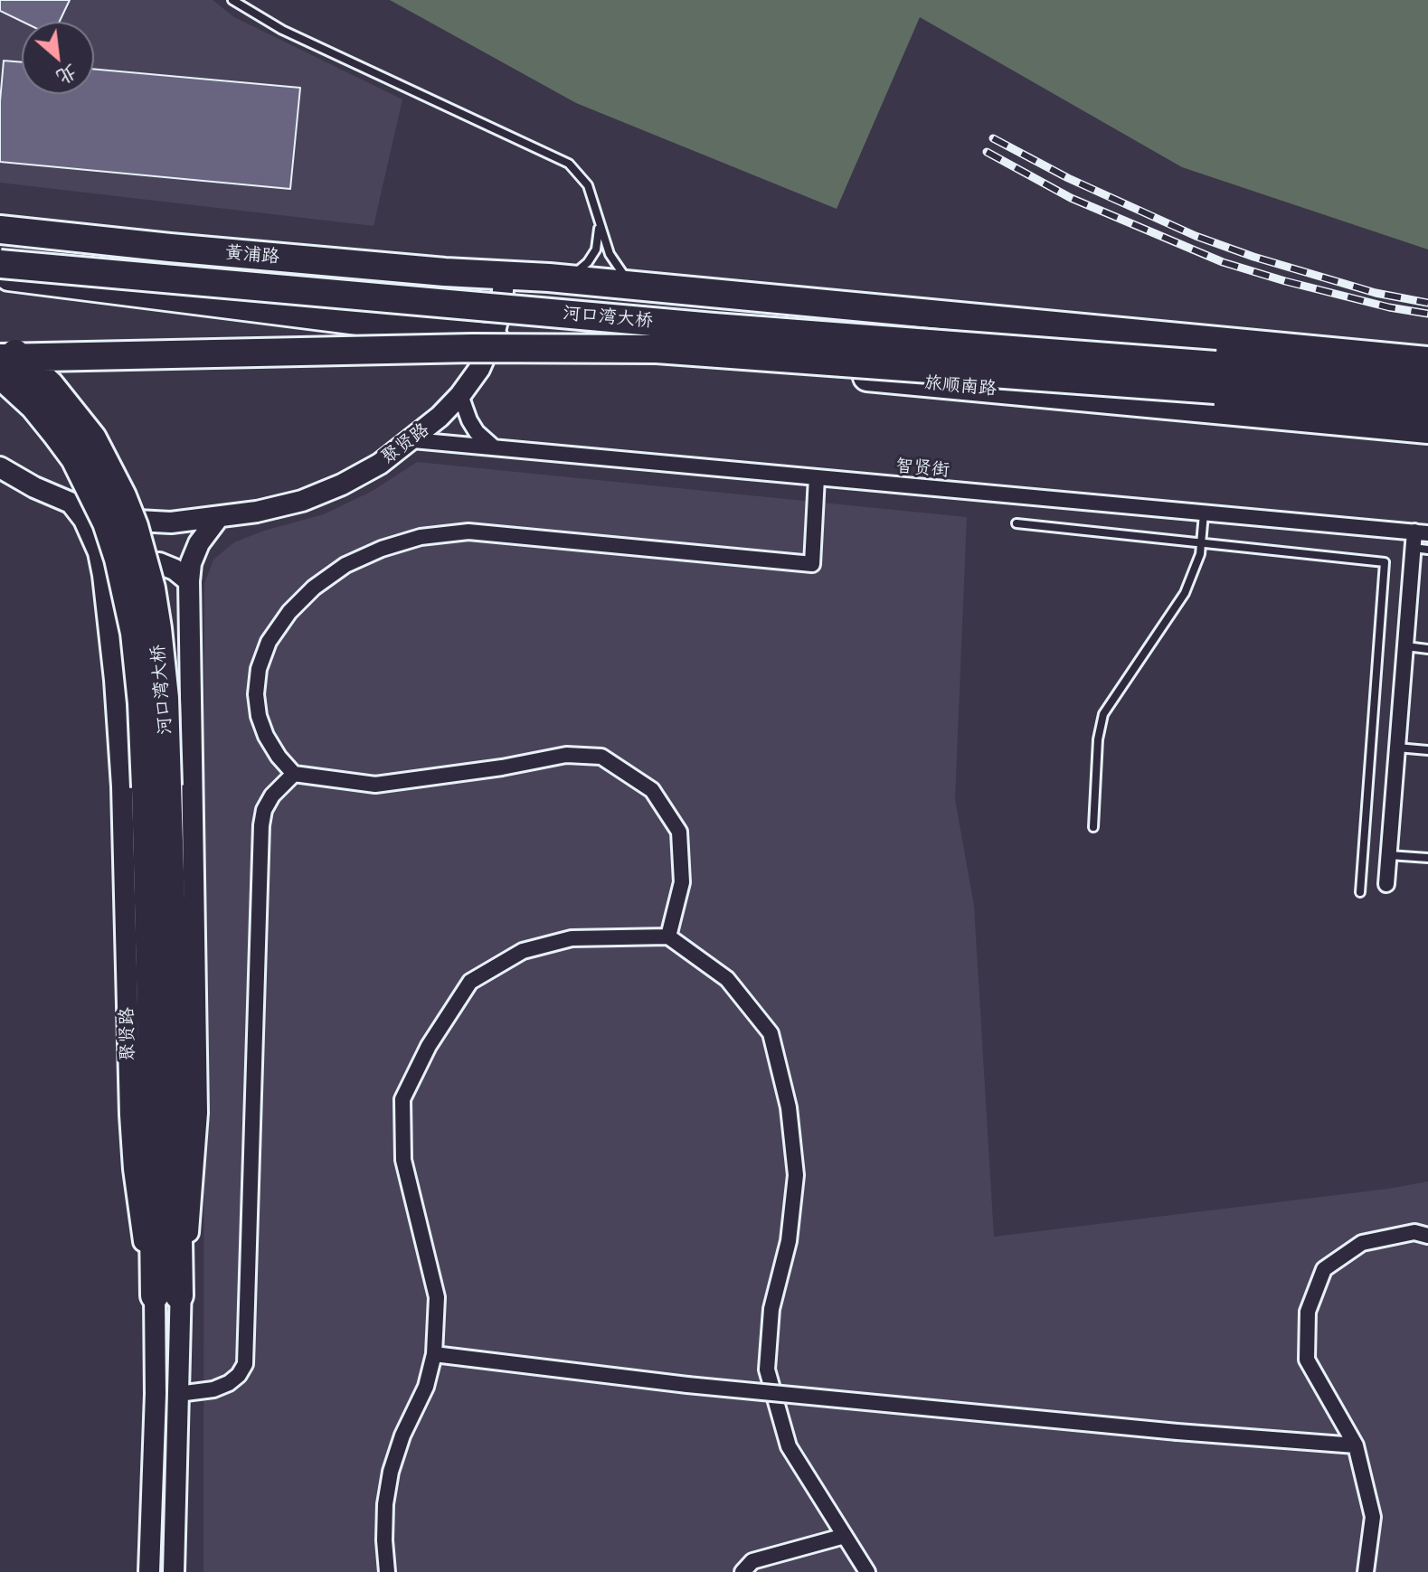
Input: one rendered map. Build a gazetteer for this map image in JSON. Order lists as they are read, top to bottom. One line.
{"streets":{"highway":["黄浦路","河口湾大桥","旅顺南路"],"main road":["聚贤路"],"street":["智贤街"]},"crossings":[["黄浦路","聚贤路"],["河口湾大桥","聚贤路"],["旅顺南路","聚贤路"],["聚贤路","智贤街"]],"north":"bottom right"}
